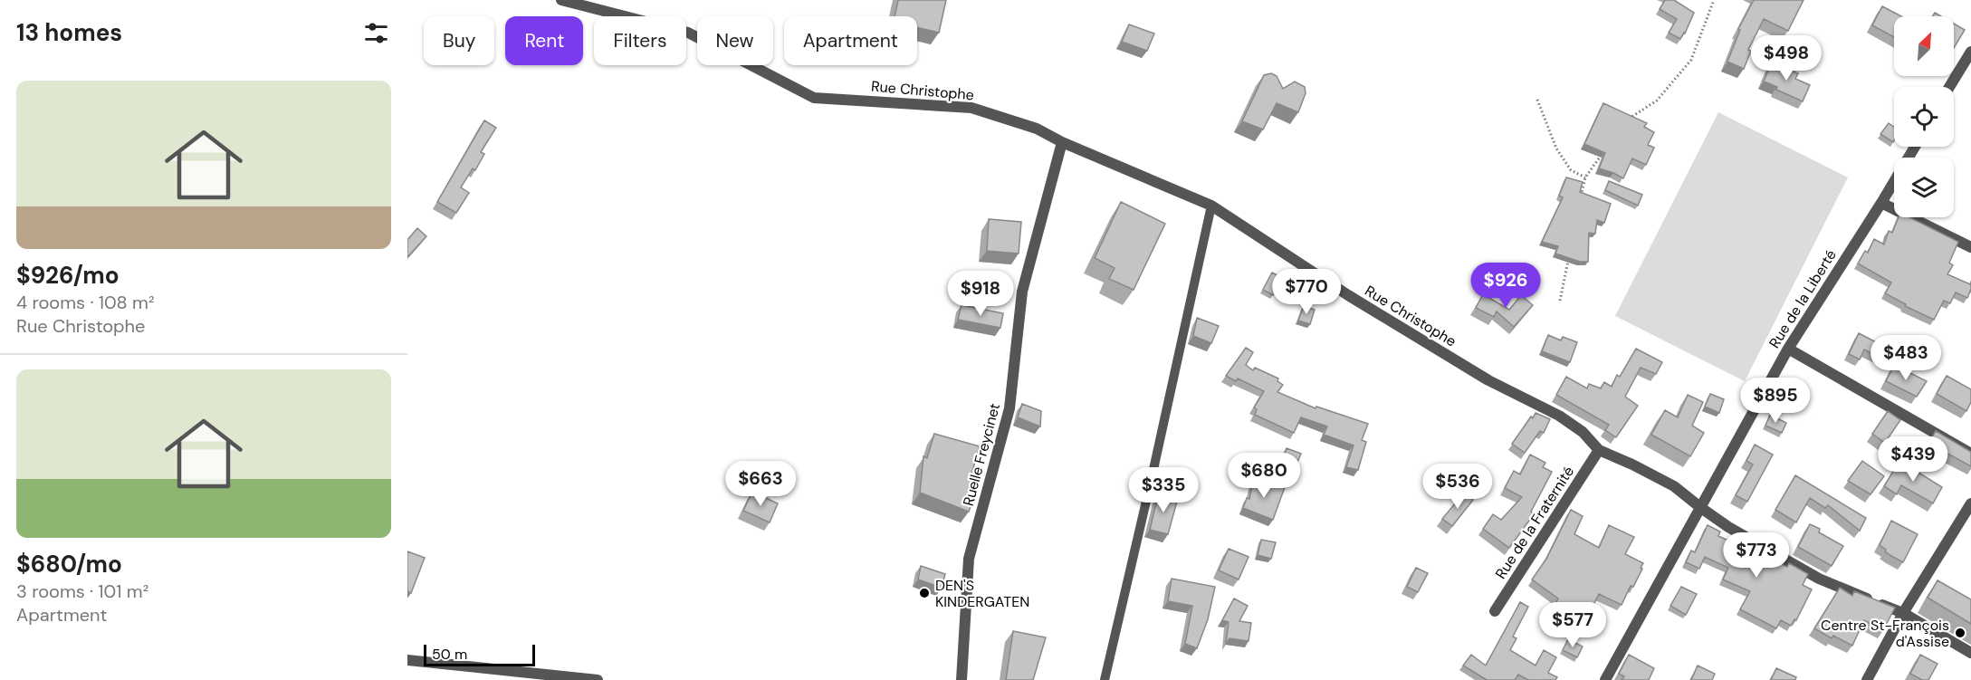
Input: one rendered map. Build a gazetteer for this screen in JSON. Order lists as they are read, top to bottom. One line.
{"streets":{"street":["Rue Christophe","Rue de la Liberté","Ruelle Freycinet","Rue de la Fraternité"]},"crossings":[["Rue Christophe","Rue de la Liberté"],["Rue Christophe","Ruelle Freycinet"],["Rue Christophe","Rue de la Fraternité"]],"places":["DEN'S KINDERGATEN","Centre St-François d'Assise"],"scale_bar":"50 m","north":"top right","page":{"heading":"13 homes","chip":["Buy","Rent","Filters","New","Apartment"],"price":["$498","$926","$770","$918","$483","$895","$439","$680","$663","$536","$335","$773","$577"],"list":[{"name":"$926/mo","note":"4 rooms · 108 m² · Rue Christophe"},{"name":"$680/mo","note":"3 rooms · 101 m² · Apartment"}],"scale":"50 m"}}
